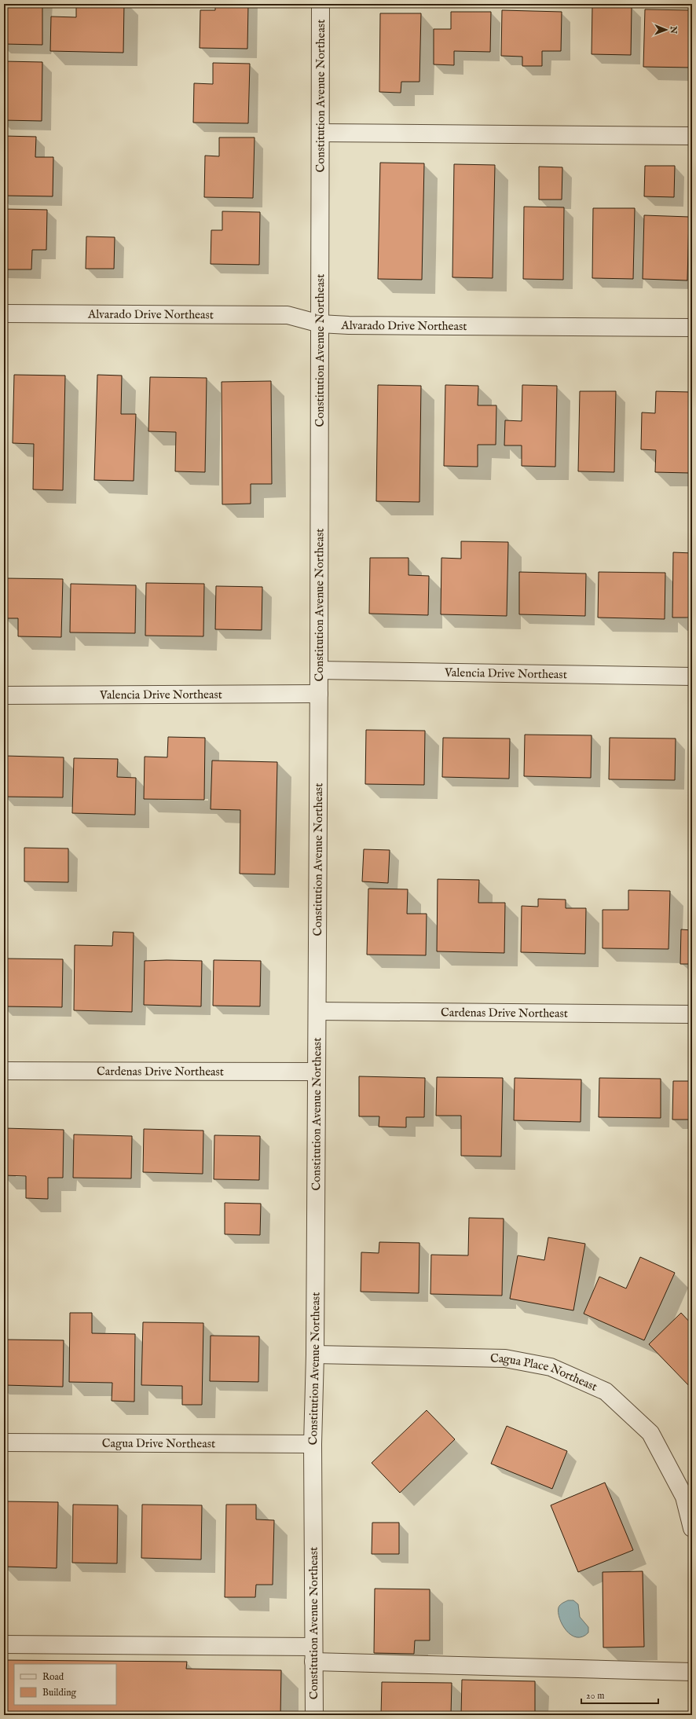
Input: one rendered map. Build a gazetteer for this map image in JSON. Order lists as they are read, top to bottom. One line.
{"streets":{"street":["Constitution Avenue Northeast","Alvarado Drive Northeast","Valencia Drive Northeast","Cardenas Drive Northeast","Cagua Place Northeast","Cagua Drive Northeast"]},"crossings":[["Constitution Avenue Northeast","Alvarado Drive Northeast"],["Constitution Avenue Northeast","Valencia Drive Northeast"],["Constitution Avenue Northeast","Cardenas Drive Northeast"],["Constitution Avenue Northeast","Cagua Place Northeast"],["Constitution Avenue Northeast","Cagua Drive Northeast"]],"legend":["Road","Building"],"scale_bar":"20 m","north":"right"}
